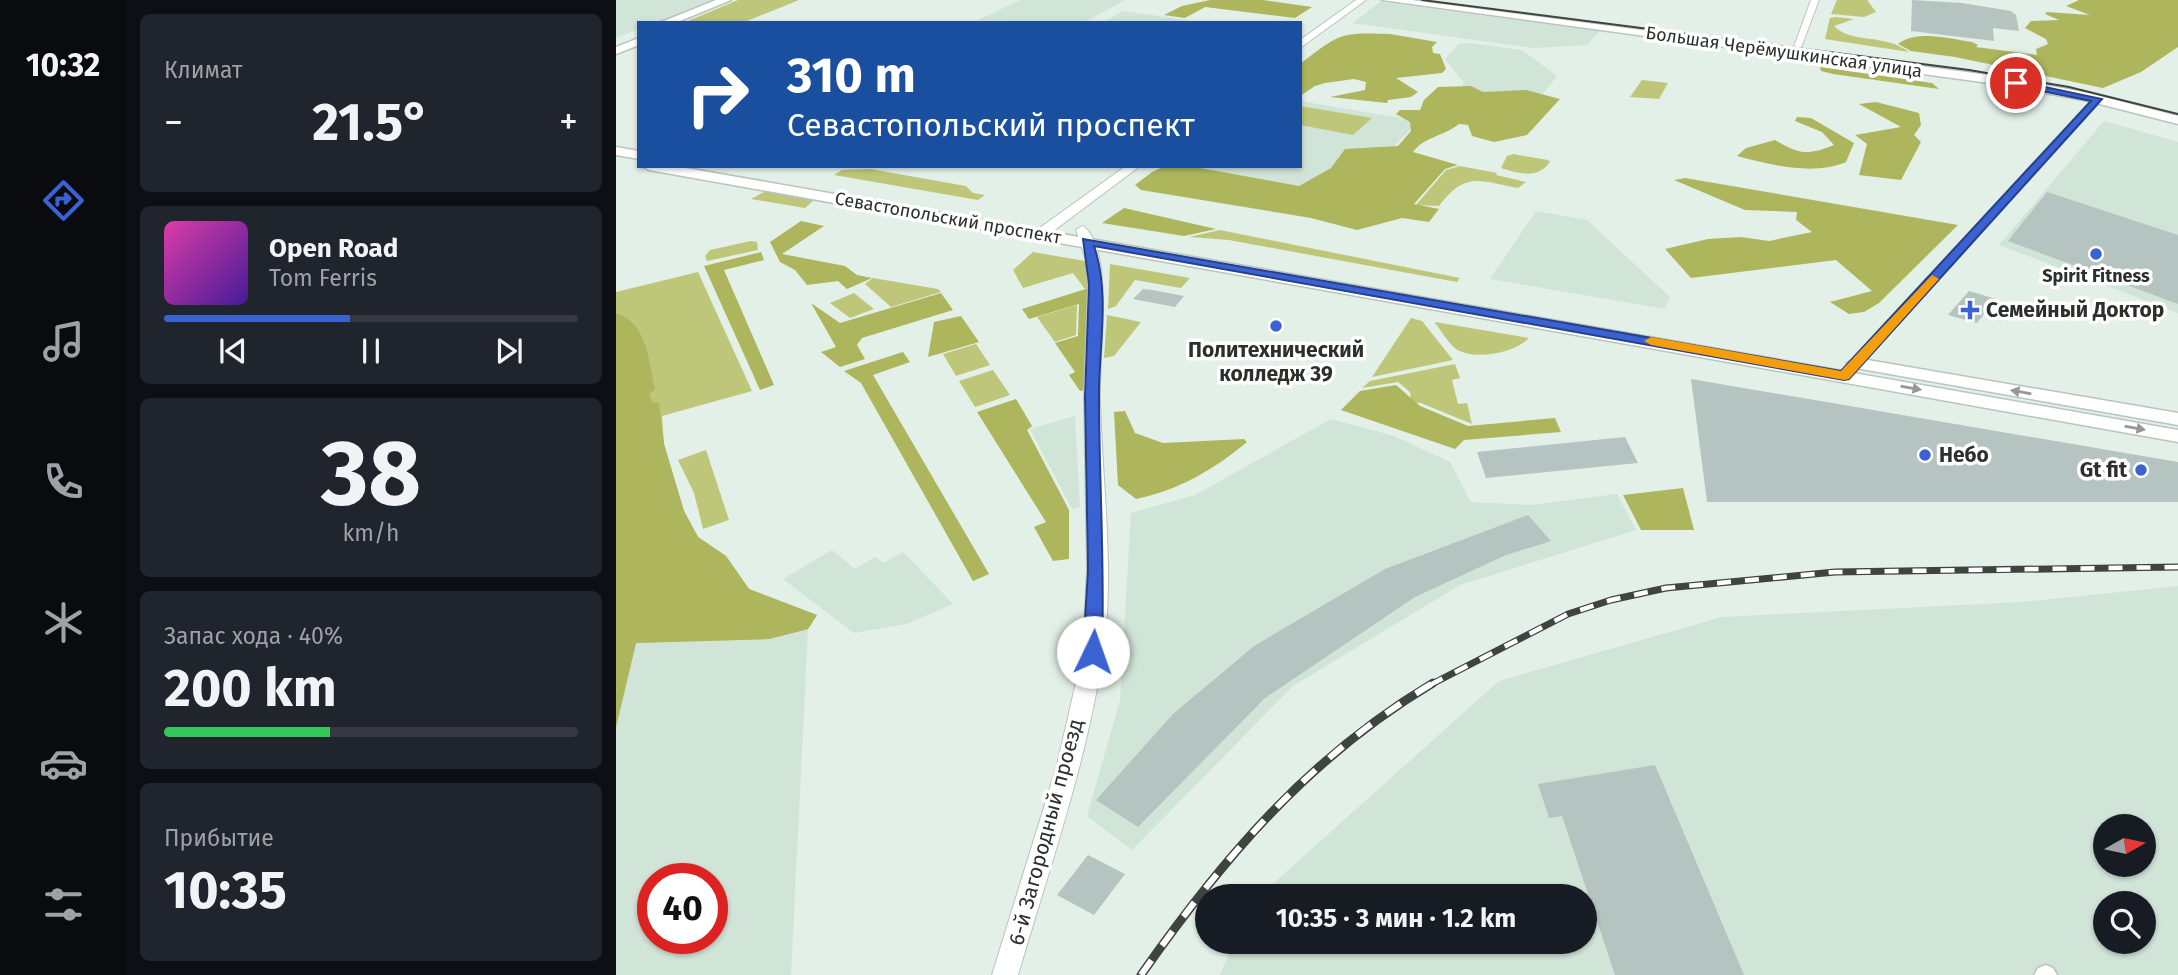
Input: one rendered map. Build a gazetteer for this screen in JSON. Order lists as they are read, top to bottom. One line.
{"streets":{"main road":["Большая Черёмушкинская улица","Севастопольский проспект"],"street":["6-й Загородный проезд"]},"crossings":[["Севастопольский проспект","6-й Загородный проезд"]],"places":{"other":["Spirit Fitness","Политехнический колледж 39","Небо","Gt fit"],"health":["Семейный Доктор"]},"north":"right","page":{"tabs":"10:32","tile":["Климат",["38","km/h"],["Запас хода · 40%","200 km"],["Прибытие","10:35"]],"turn":["310 m","Севастопольский проспект"],"heat":["−","21.5°","+"],"song":["Open Road","Tom Ferris"],"limit":"40","trip":"10:35 · 3 мин · 1.2 km"}}
